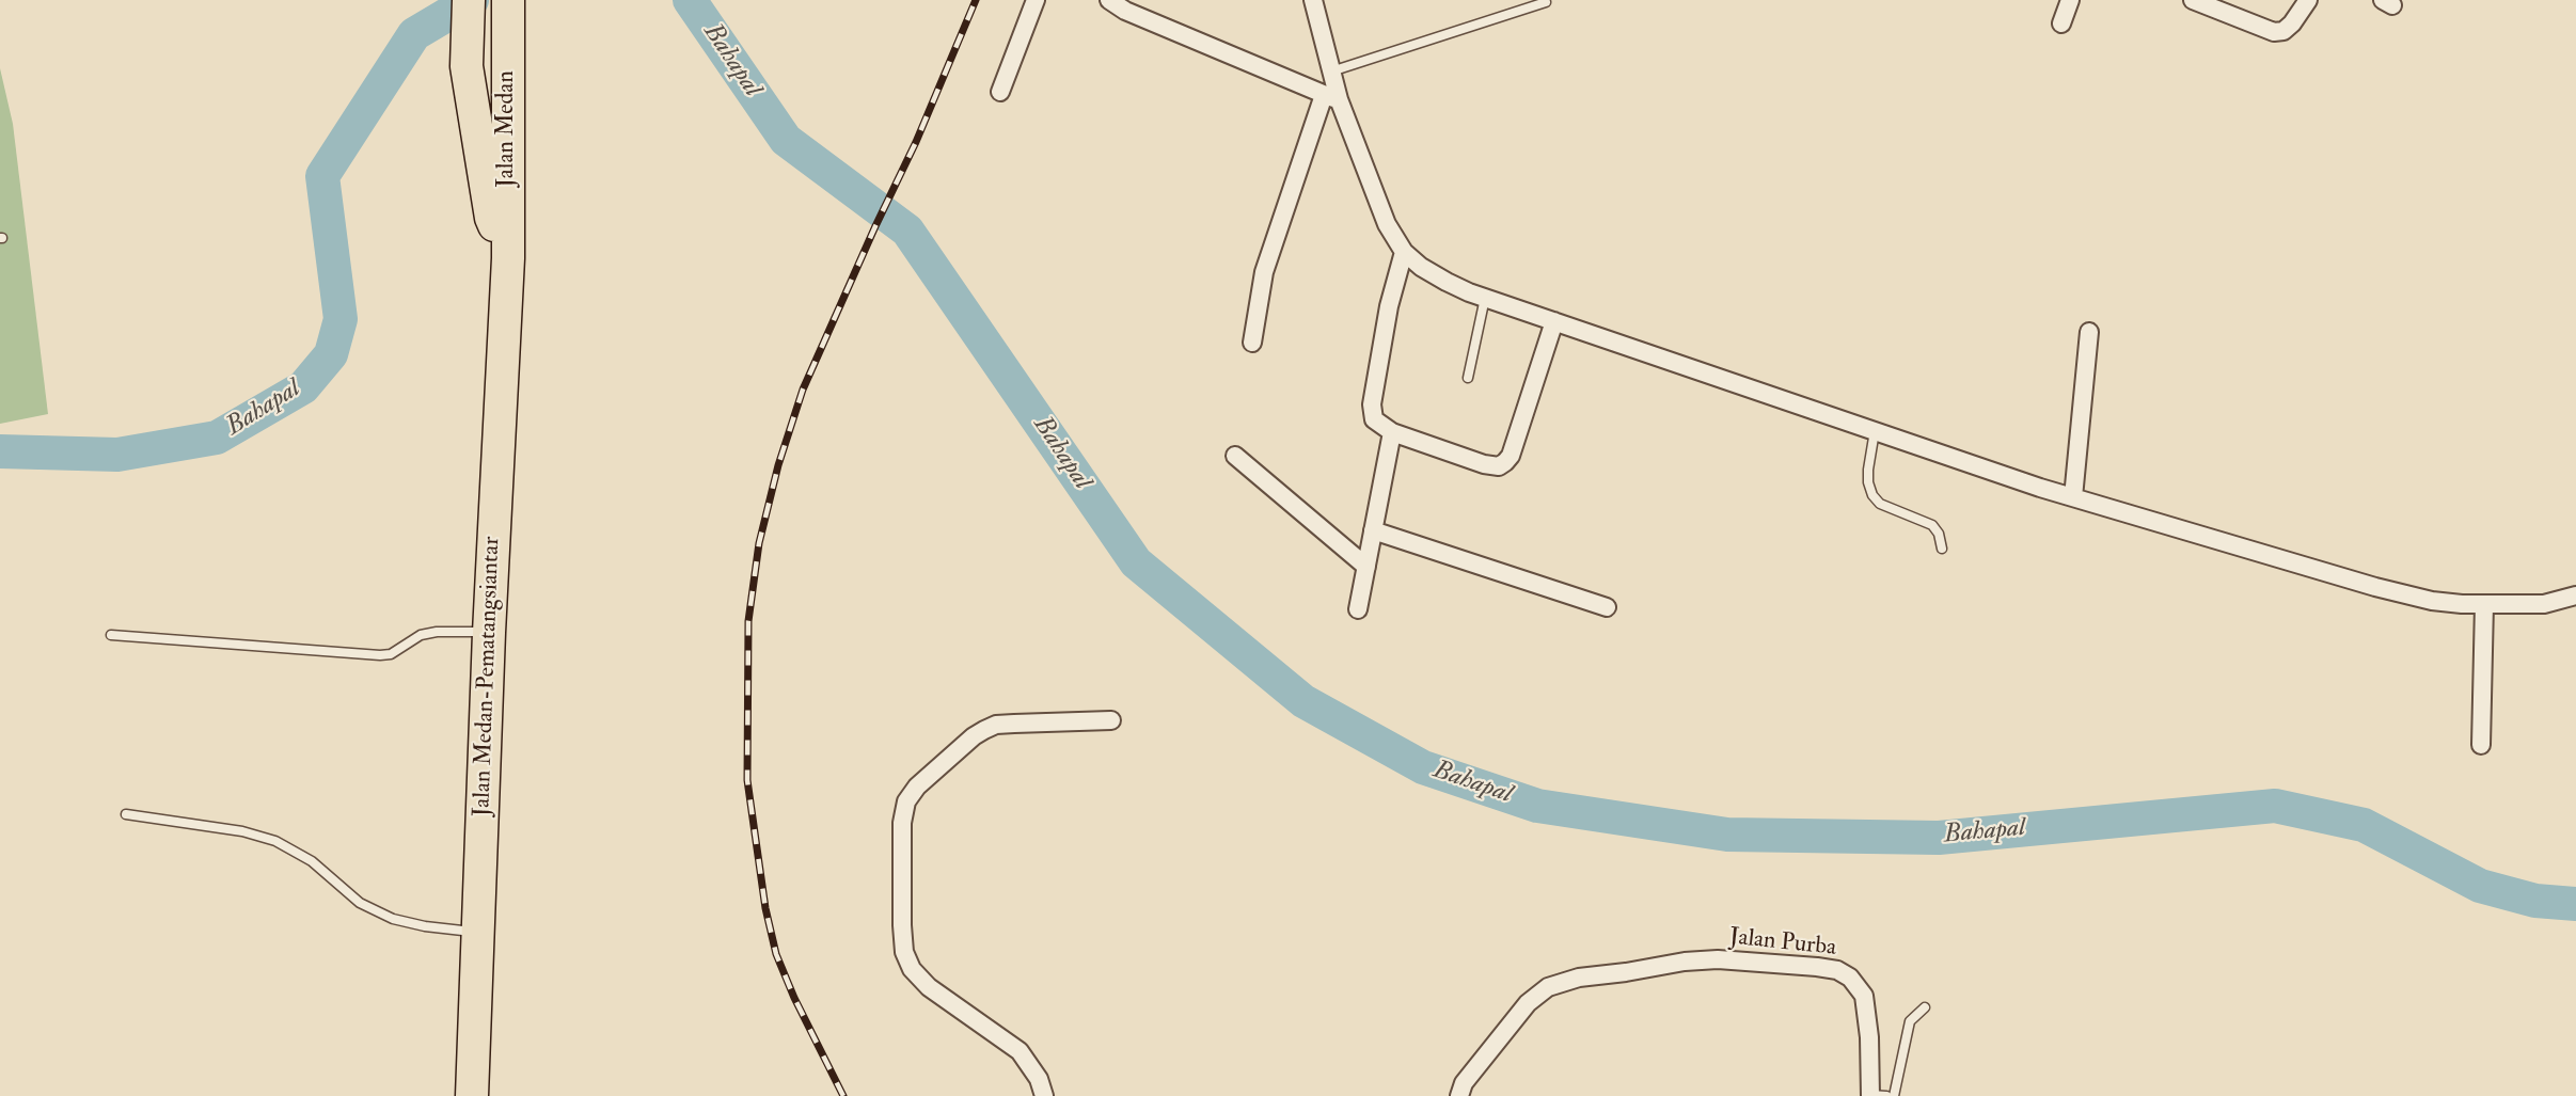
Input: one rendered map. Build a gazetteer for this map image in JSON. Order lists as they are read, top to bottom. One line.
{"streets":{"highway":["Jalan Medan","Jalan Medan-Pematangsiantar"],"street":["Jalan Purba"]},"crossings":[["Jalan Medan","Jalan Medan-Pematangsiantar"]],"water":["Bahapal"]}
